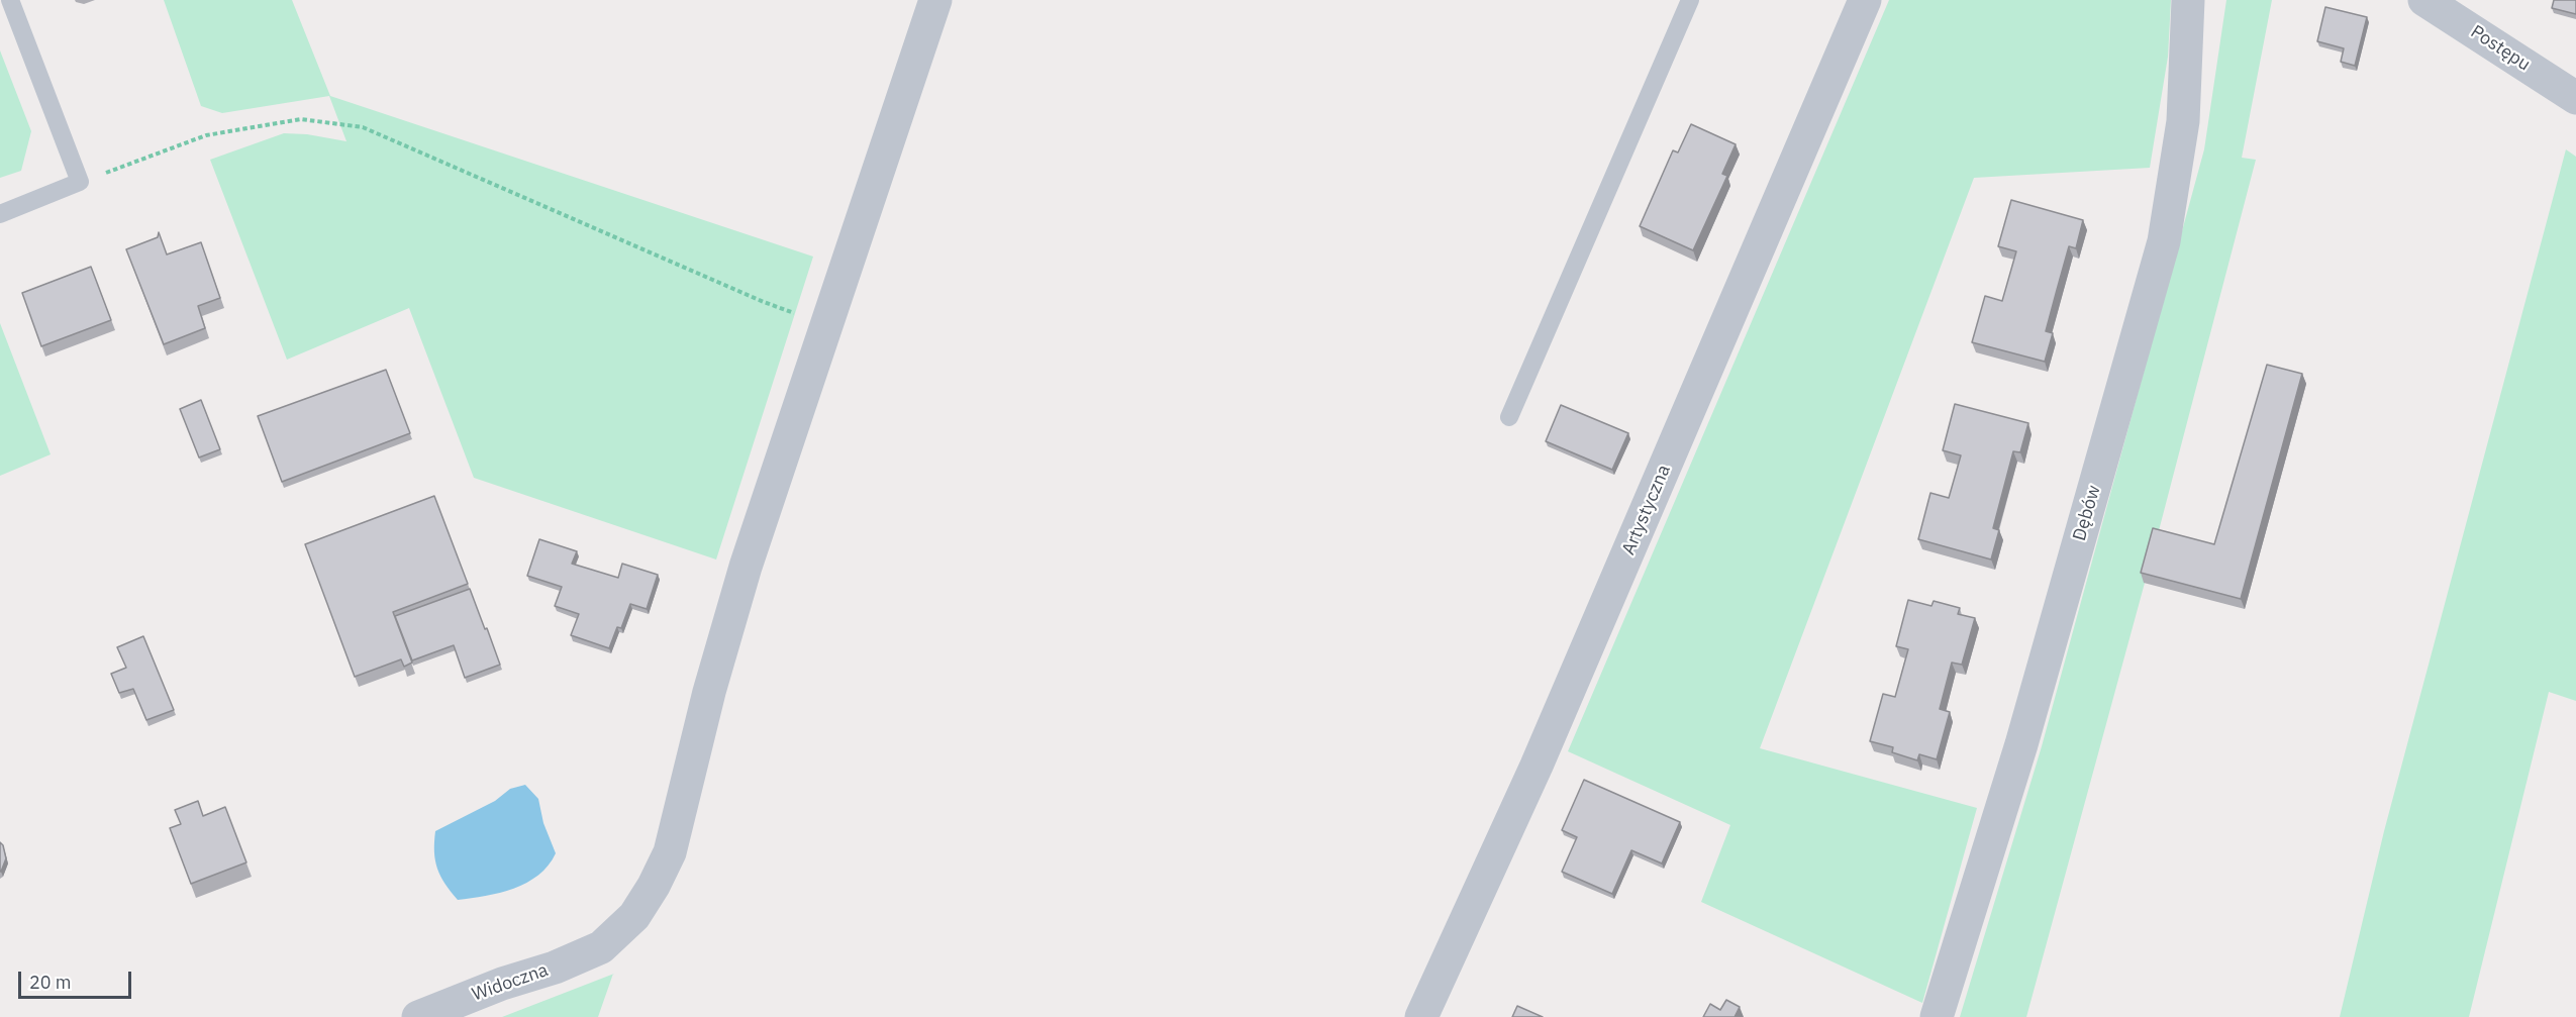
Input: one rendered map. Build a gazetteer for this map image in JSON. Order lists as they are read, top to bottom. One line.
{"streets":{"street":["Postępu","Artystyczna","Dębów","Widoczna"]},"scale_bar":"20 m"}
